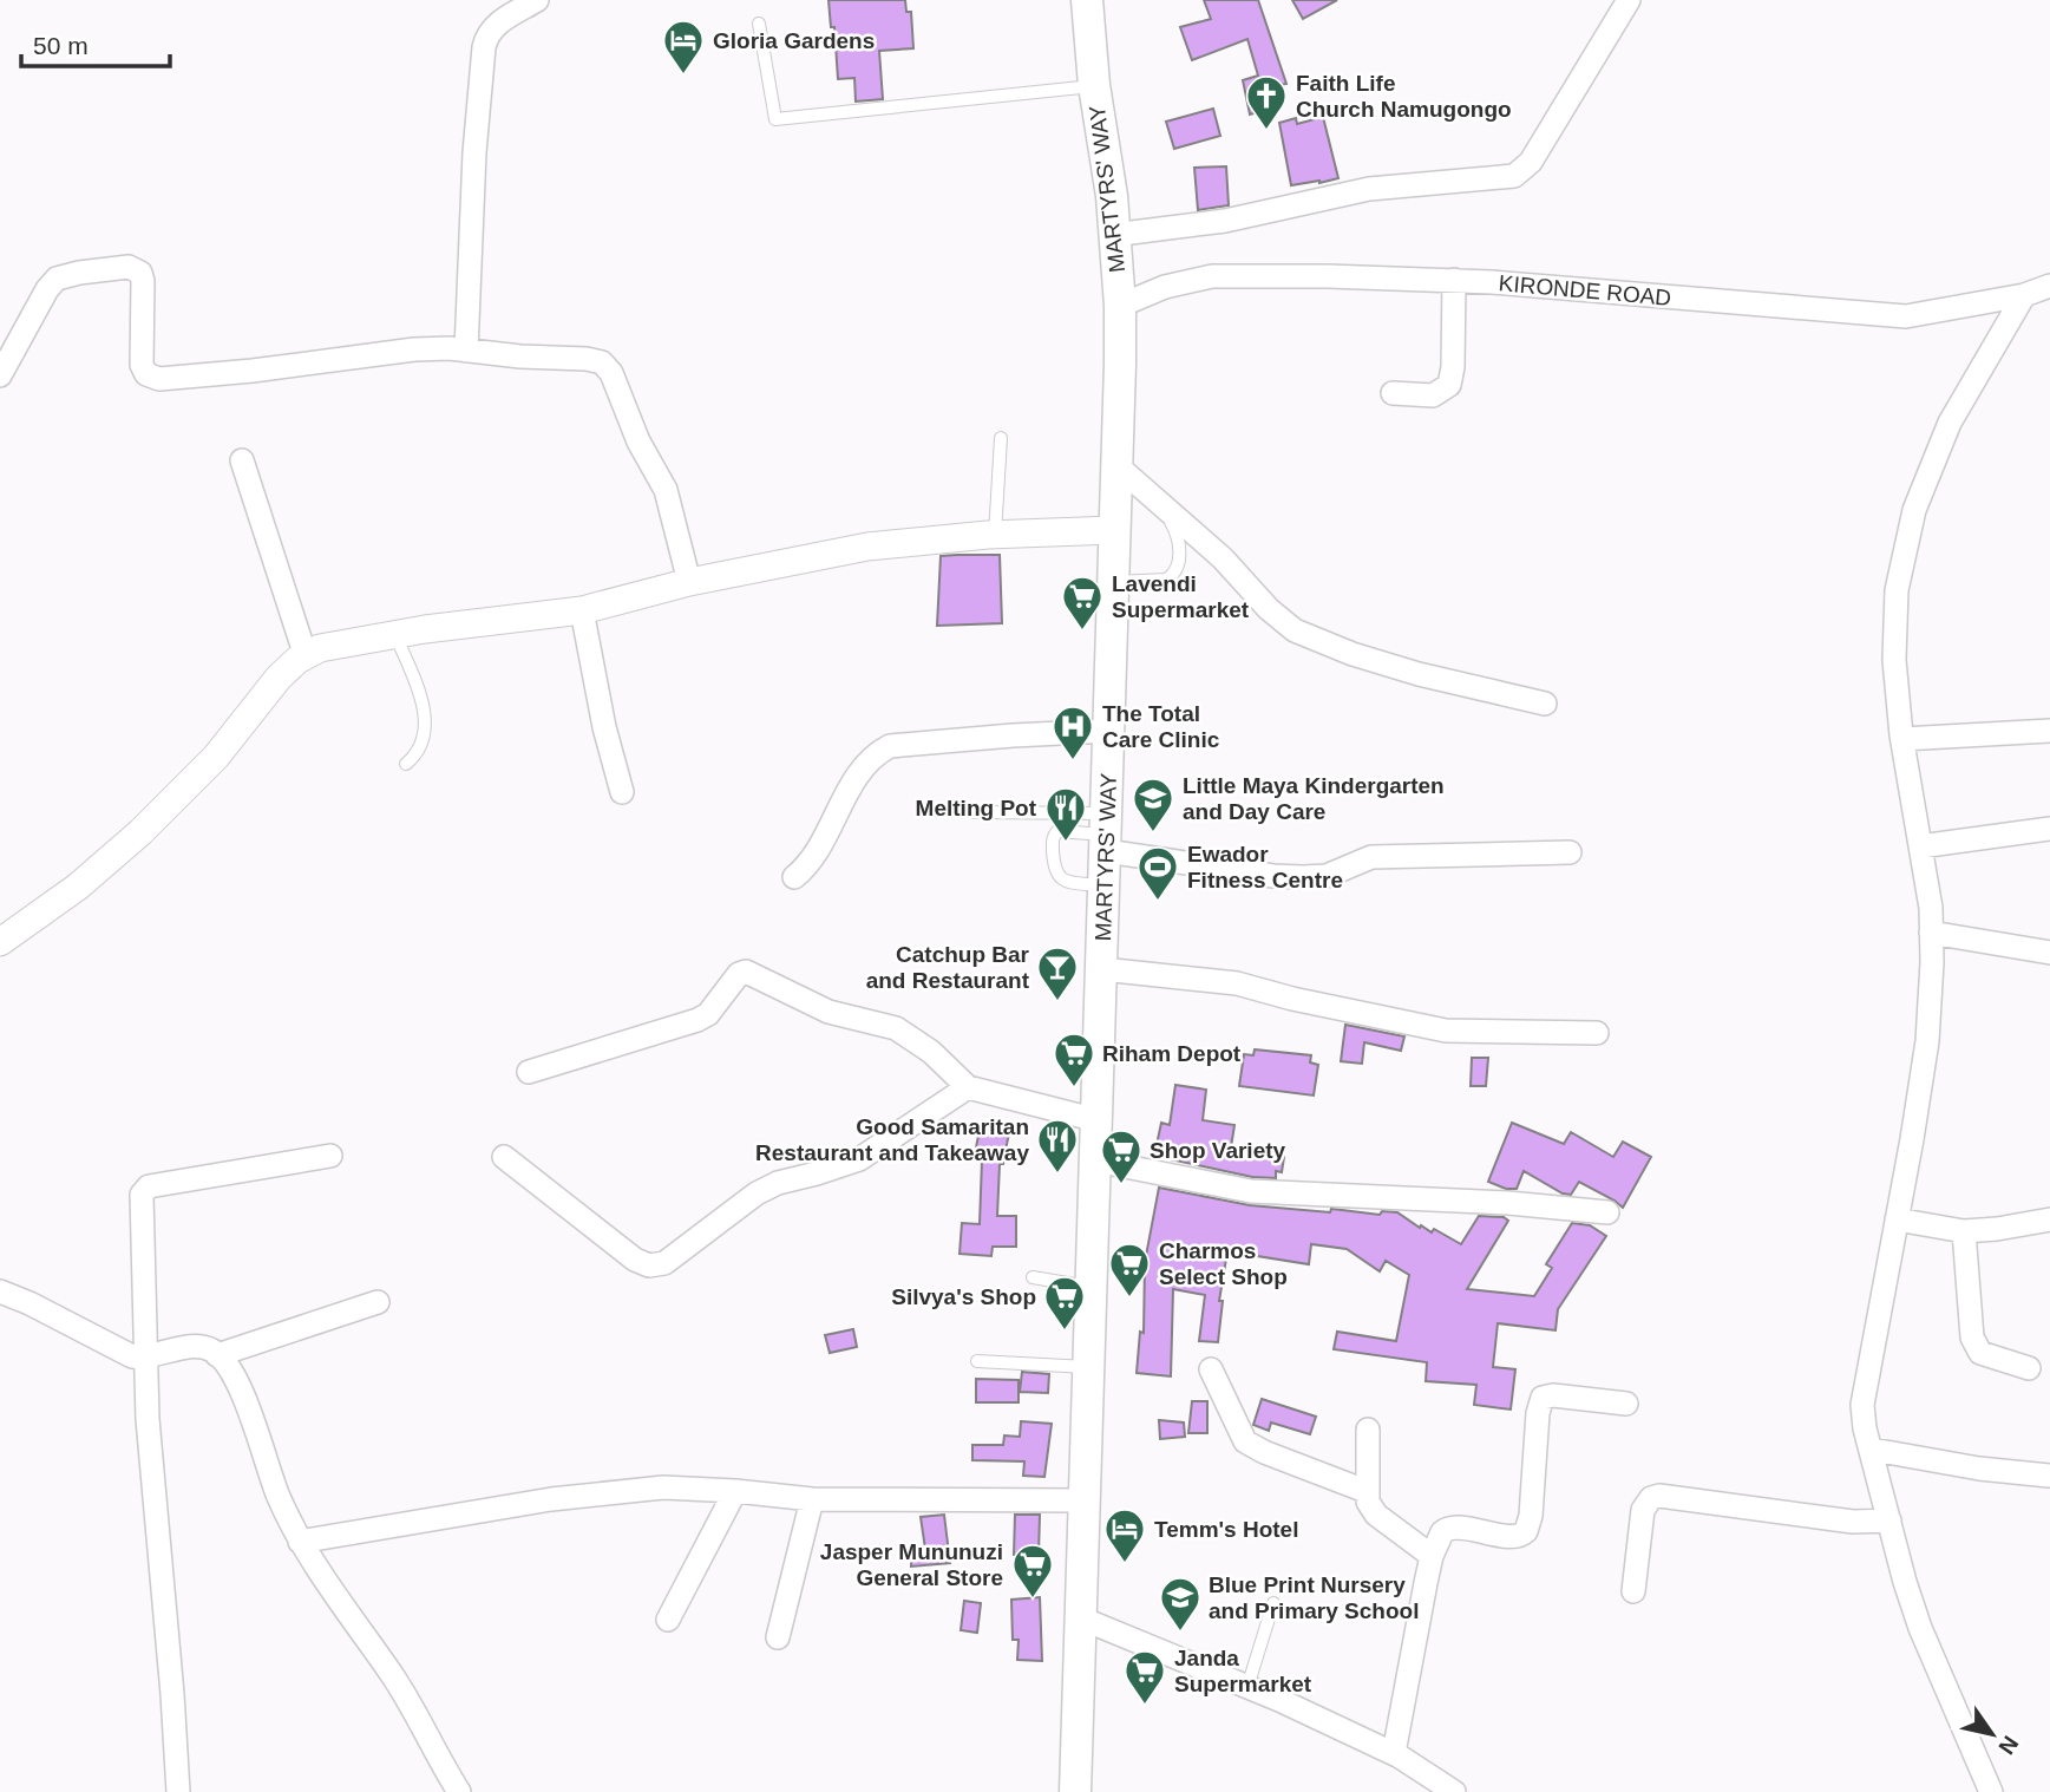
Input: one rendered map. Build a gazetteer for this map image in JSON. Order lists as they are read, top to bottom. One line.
{"streets":{"main road":["MARTYRS' WAY"],"street":["KIRONDE ROAD"]},"crossings":[["MARTYRS' WAY","KIRONDE ROAD"]],"places":{"hotel":["Gloria Gardens","Temm's Hotel"],"church":["Faith Life Church Namugongo"],"supermarket":["Lavendi Supermarket","Riham Depot","Shop Variety","Charmos Select Shop","Silvya's Shop","Jasper Mununuzi General Store","Janda Supermarket"],"hospital":["The Total Care Clinic"],"school or university":["Little Maya Kindergarten and Day Care","Blue Print Nursery and Primary School"],"restaurant":["Melting Pot","Good Samaritan Restaurant and Takeaway"],"sports":["Ewador Fitness Centre"],"bar":["Catchup Bar and Restaurant"]},"scale_bar":"50 m","north":"bottom right"}
